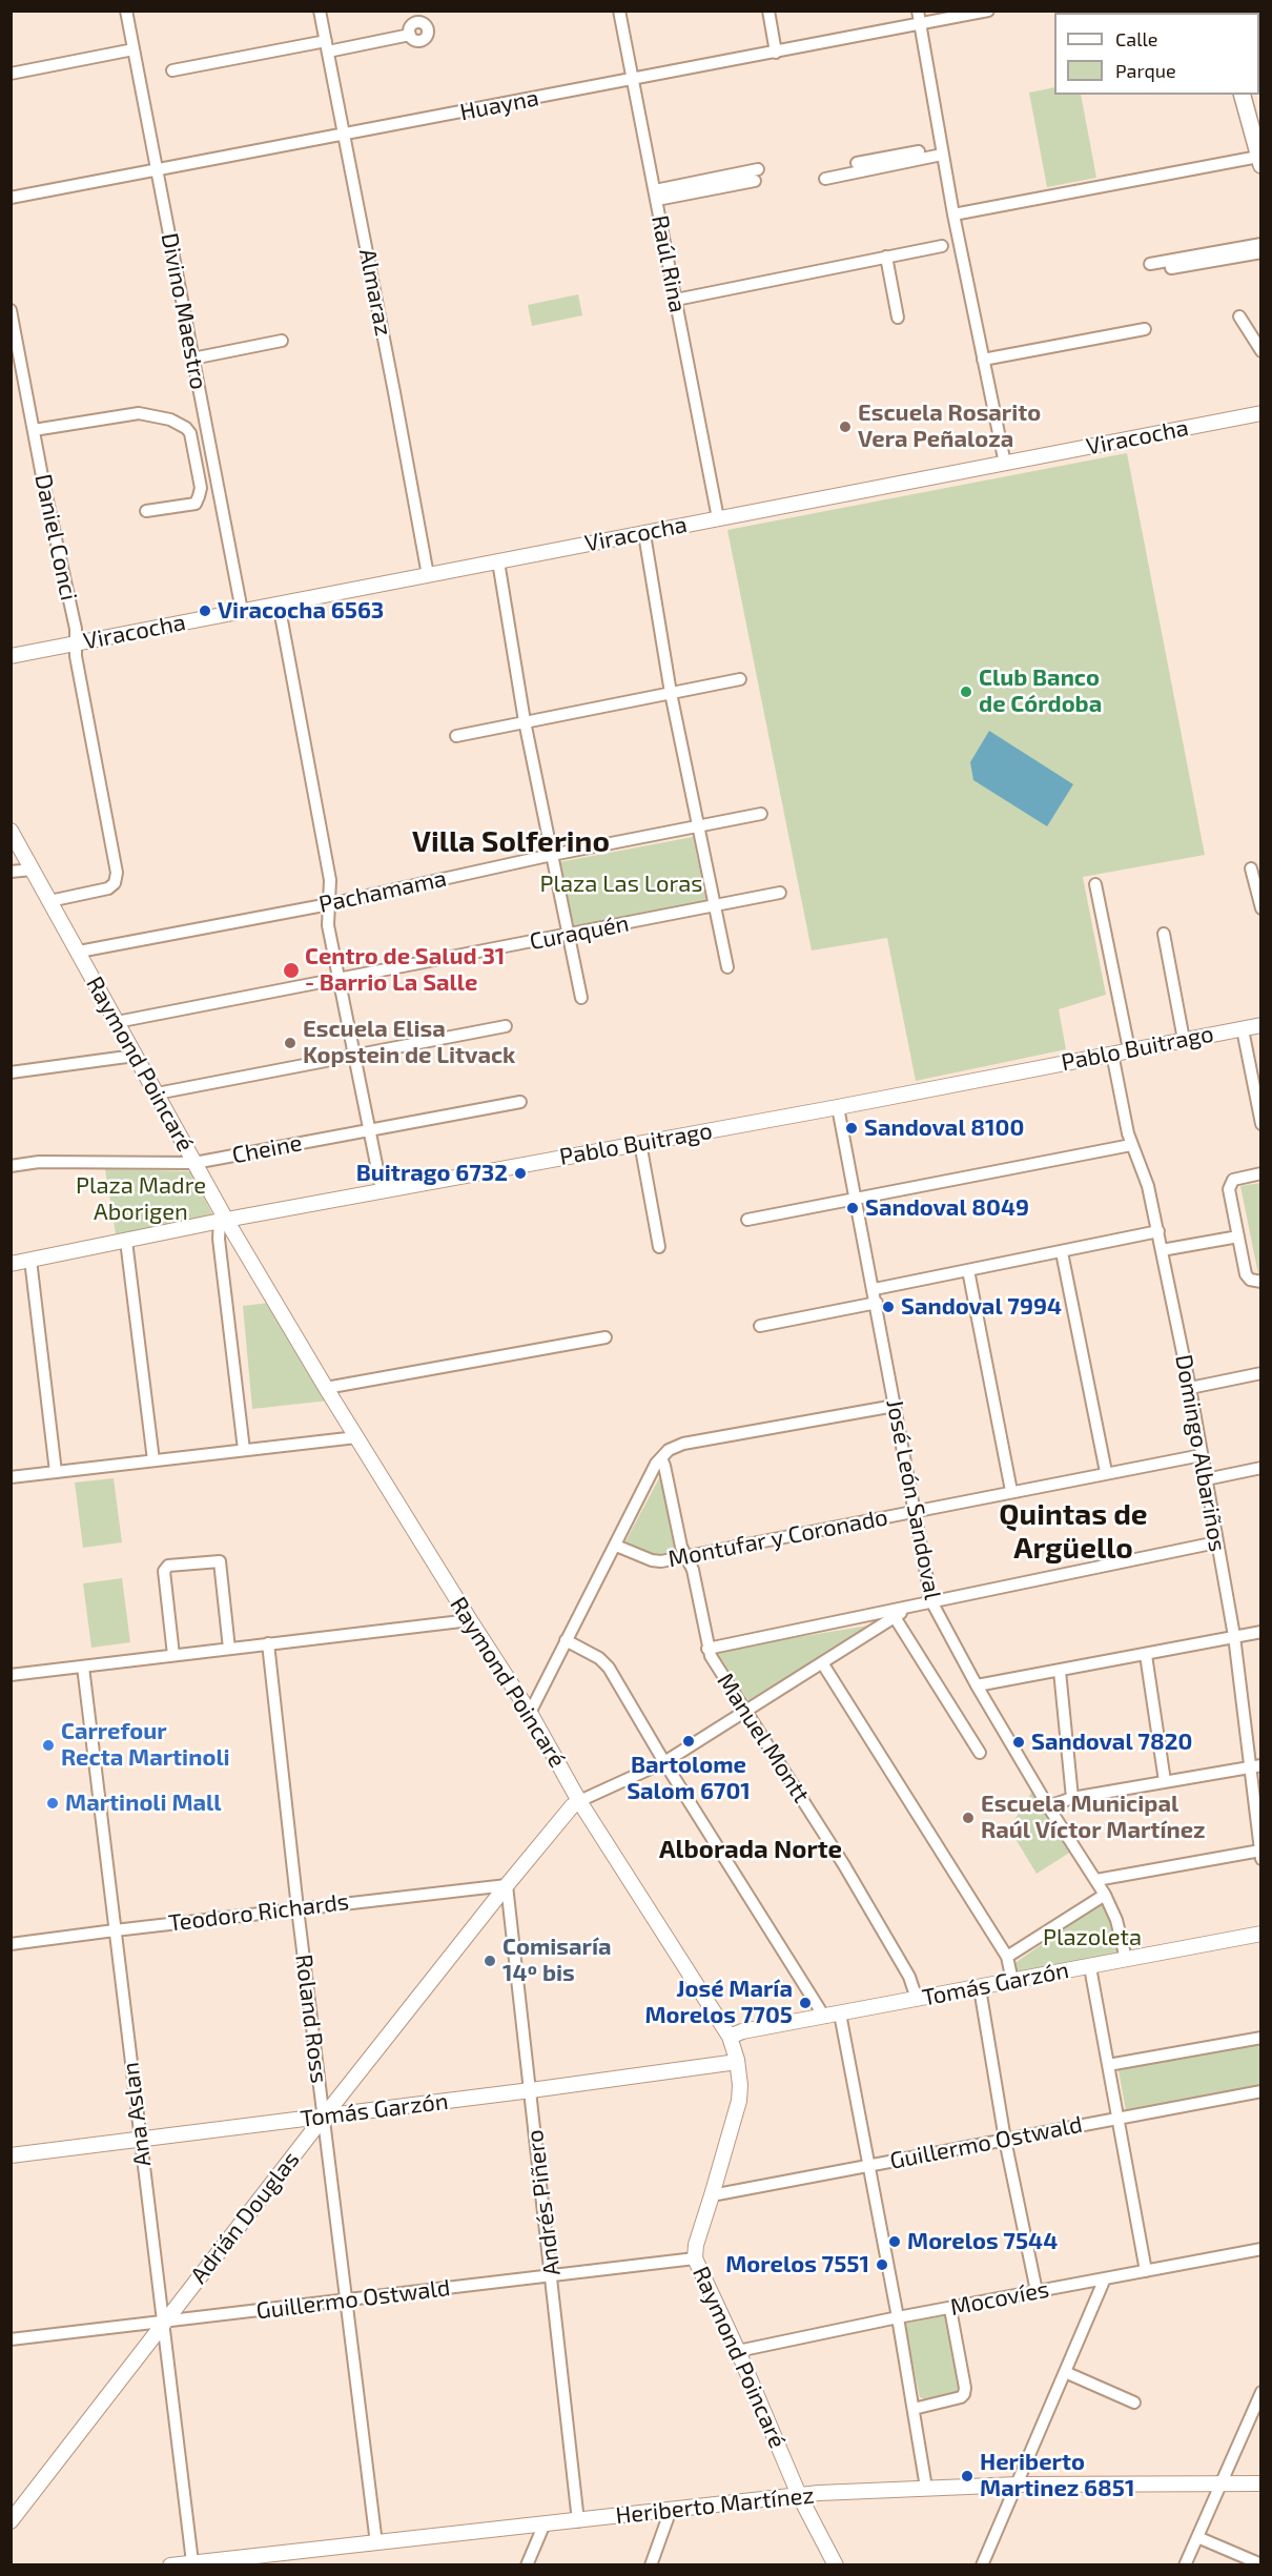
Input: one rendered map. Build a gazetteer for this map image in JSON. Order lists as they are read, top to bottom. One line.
{"streets":{"street":["Huayna","Raúl Rina","Almaraz","Divino Maestro","Viracocha","Daniel Conci","Pachamama","Curaquén","Pablo Buitrago","Raymond Poincaré","Cheine","Domingo Albariños","José León Sandoval","Montufar y Coronado","Manuel Montt","Teodoro Richards","Tomás Garzón","Roland Ross","Ana Aslan","Guillermo Ostwald","Andrés Piñero","Adrián Douglas","Mocovíes","Heriberto Martínez"]},"crossings":[["Huayna","Raúl Rina"],["Huayna","Almaraz"],["Huayna","Divino Maestro"],["Raúl Rina","Viracocha"],["Almaraz","Viracocha"],["Divino Maestro","Viracocha"],["Viracocha","Daniel Conci"],["Daniel Conci","Raymond Poincaré"],["Pachamama","Raymond Poincaré"],["Curaquén","Raymond Poincaré"],["Pablo Buitrago","Raymond Poincaré"],["Pablo Buitrago","Domingo Albariños"],["Pablo Buitrago","José León Sandoval"],["Raymond Poincaré","Cheine"],["Raymond Poincaré","Tomás Garzón"],["Raymond Poincaré","Guillermo Ostwald"],["Raymond Poincaré","Adrián Douglas"],["Raymond Poincaré","Mocovíes"],["Raymond Poincaré","Heriberto Martínez"],["Domingo Albariños","Montufar y Coronado"],["José León Sandoval","Montufar y Coronado"],["José León Sandoval","Tomás Garzón"],["Montufar y Coronado","Manuel Montt"],["Manuel Montt","Tomás Garzón"],["Teodoro Richards","Roland Ross"],["Teodoro Richards","Ana Aslan"],["Teodoro Richards","Andrés Piñero"],["Teodoro Richards","Adrián Douglas"],["Tomás Garzón","Roland Ross"],["Tomás Garzón","Ana Aslan"],["Tomás Garzón","Andrés Piñero"],["Tomás Garzón","Adrián Douglas"],["Roland Ross","Guillermo Ostwald"],["Roland Ross","Adrián Douglas"],["Roland Ross","Heriberto Martínez"],["Ana Aslan","Guillermo Ostwald"],["Ana Aslan","Adrián Douglas"],["Ana Aslan","Heriberto Martínez"],["Guillermo Ostwald","Andrés Piñero"],["Guillermo Ostwald","Adrián Douglas"],["Andrés Piñero","Adrián Douglas"],["Andrés Piñero","Heriberto Martínez"]],"districts":["Villa Solferino","Quintas de Argüello","Alborada Norte"],"parks":["Plaza Las Loras","Plaza Madre Aborigen","Plazoleta"],"places":["Escuela Rosarito Vera Peñaloza","Viracocha 6563","Club Banco de Córdoba","Centro de Salud 31 - Barrio La Salle","Escuela Elisa Kopstein de Litvack","Sandoval 8100","Buitrago 6732","Sandoval 8049","Sandoval 7994","Bartolome Salom 6701","Sandoval 7820","Carrefour Recta Martinoli","Martinoli Mall","Escuela Municipal Raúl Víctor Martínez","Comisaría 14º bis","José María Morelos 7705","Morelos 7544","Morelos 7551","Heriberto Martinez 6851"],"legend":["Calle","Parque"]}
